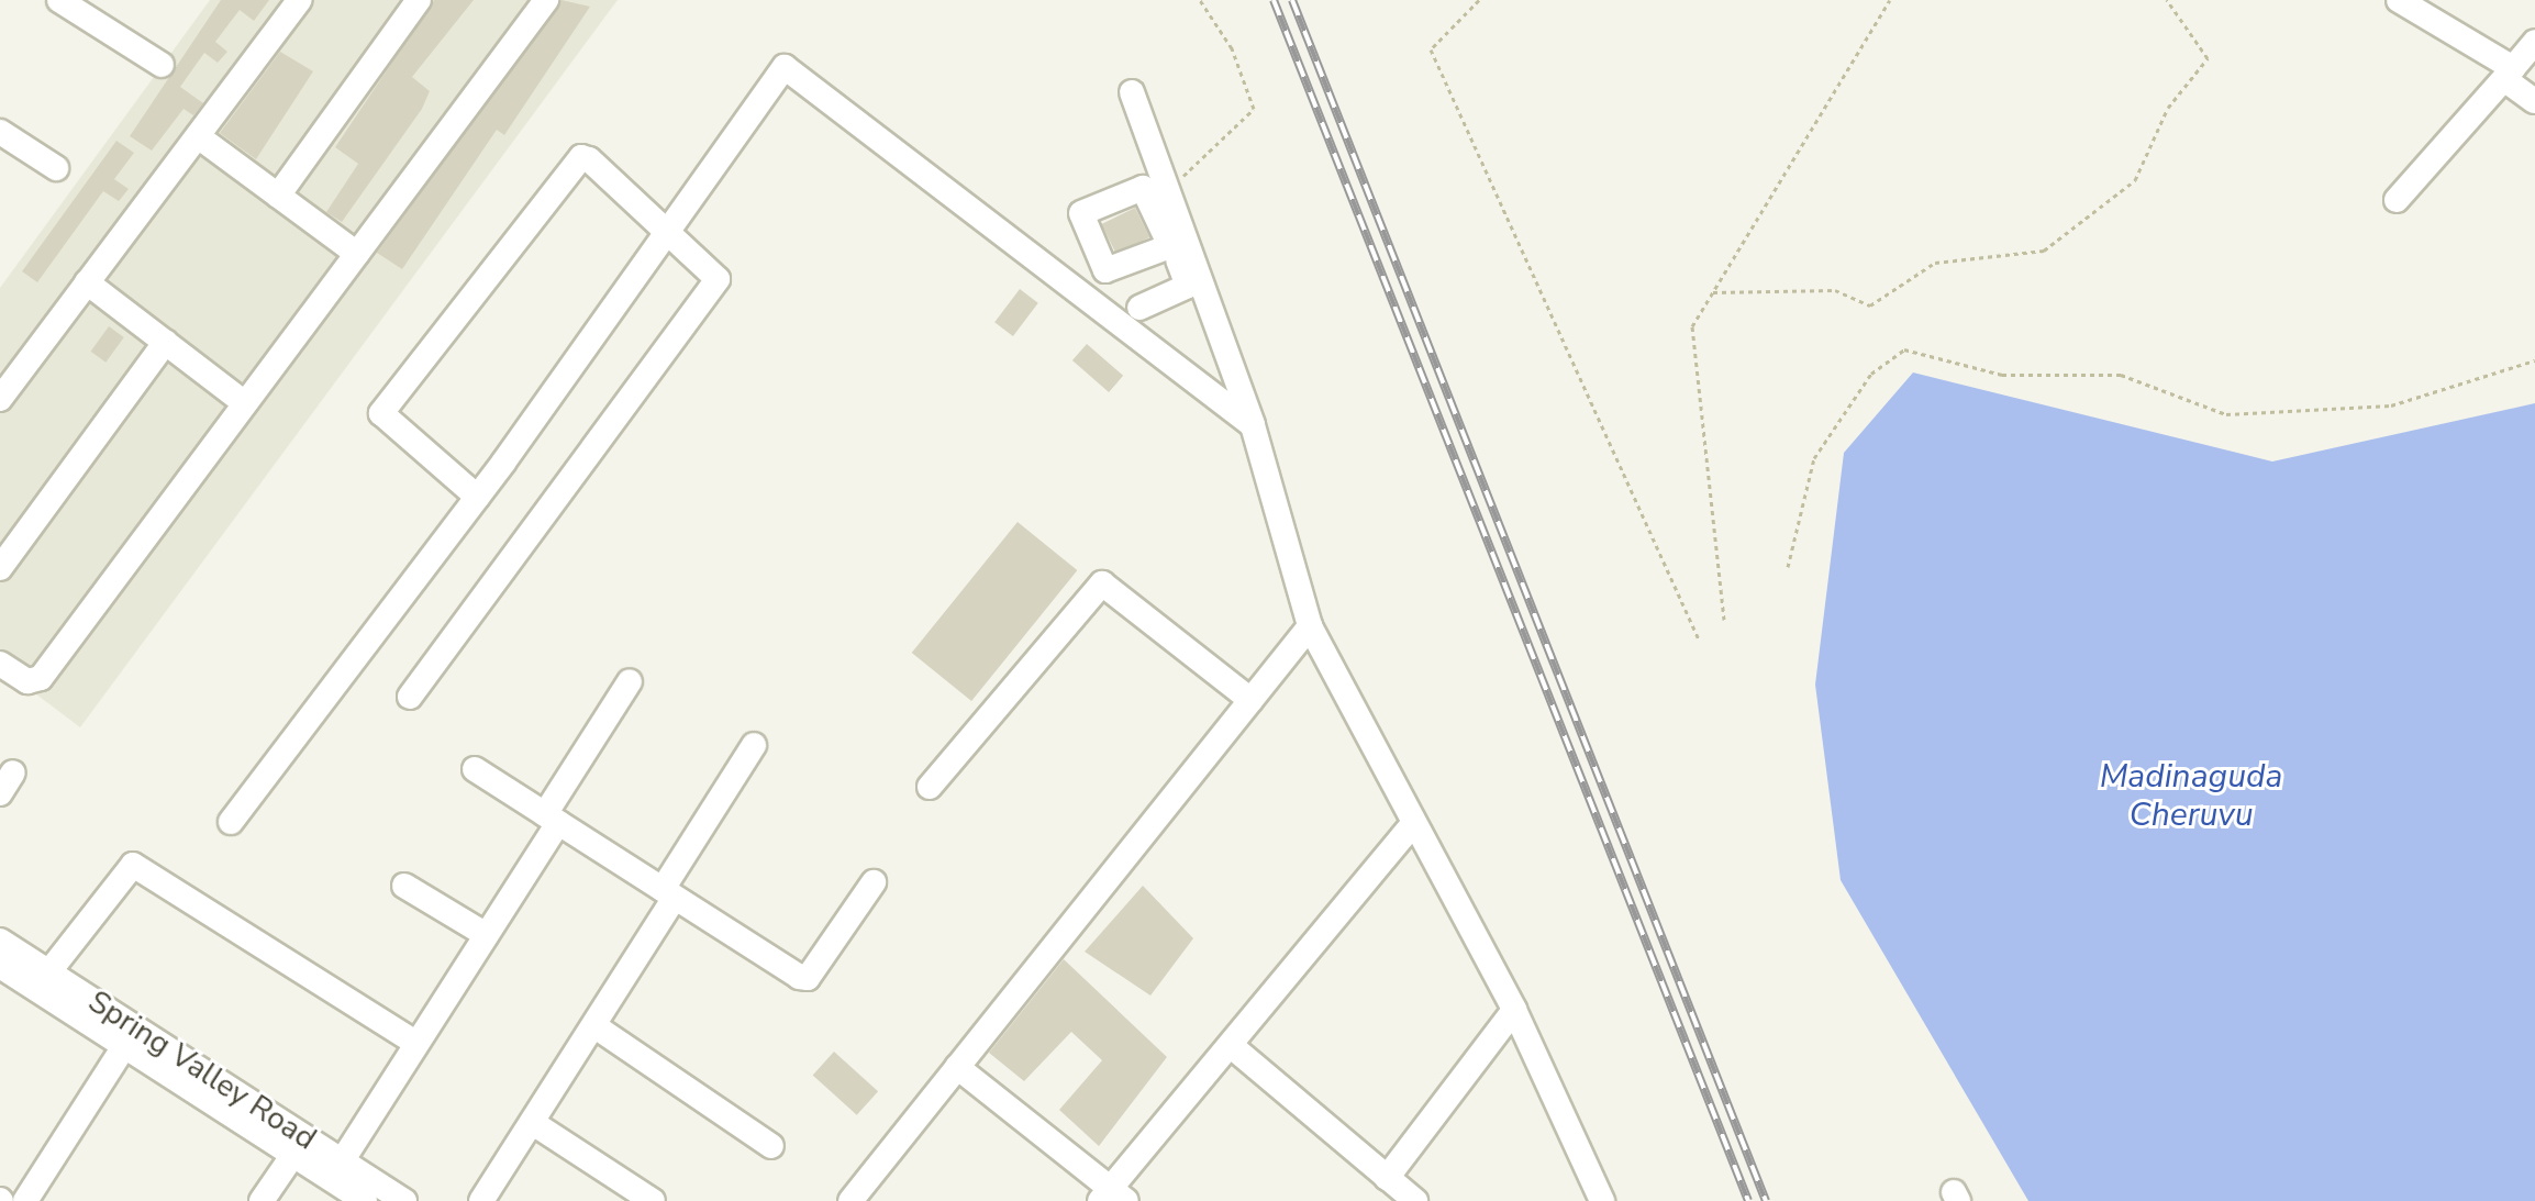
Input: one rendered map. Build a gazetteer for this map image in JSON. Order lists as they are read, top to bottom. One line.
{"streets":{"street":["Spring Valley Road"]},"water":["Madinaguda Cheruvu"]}
